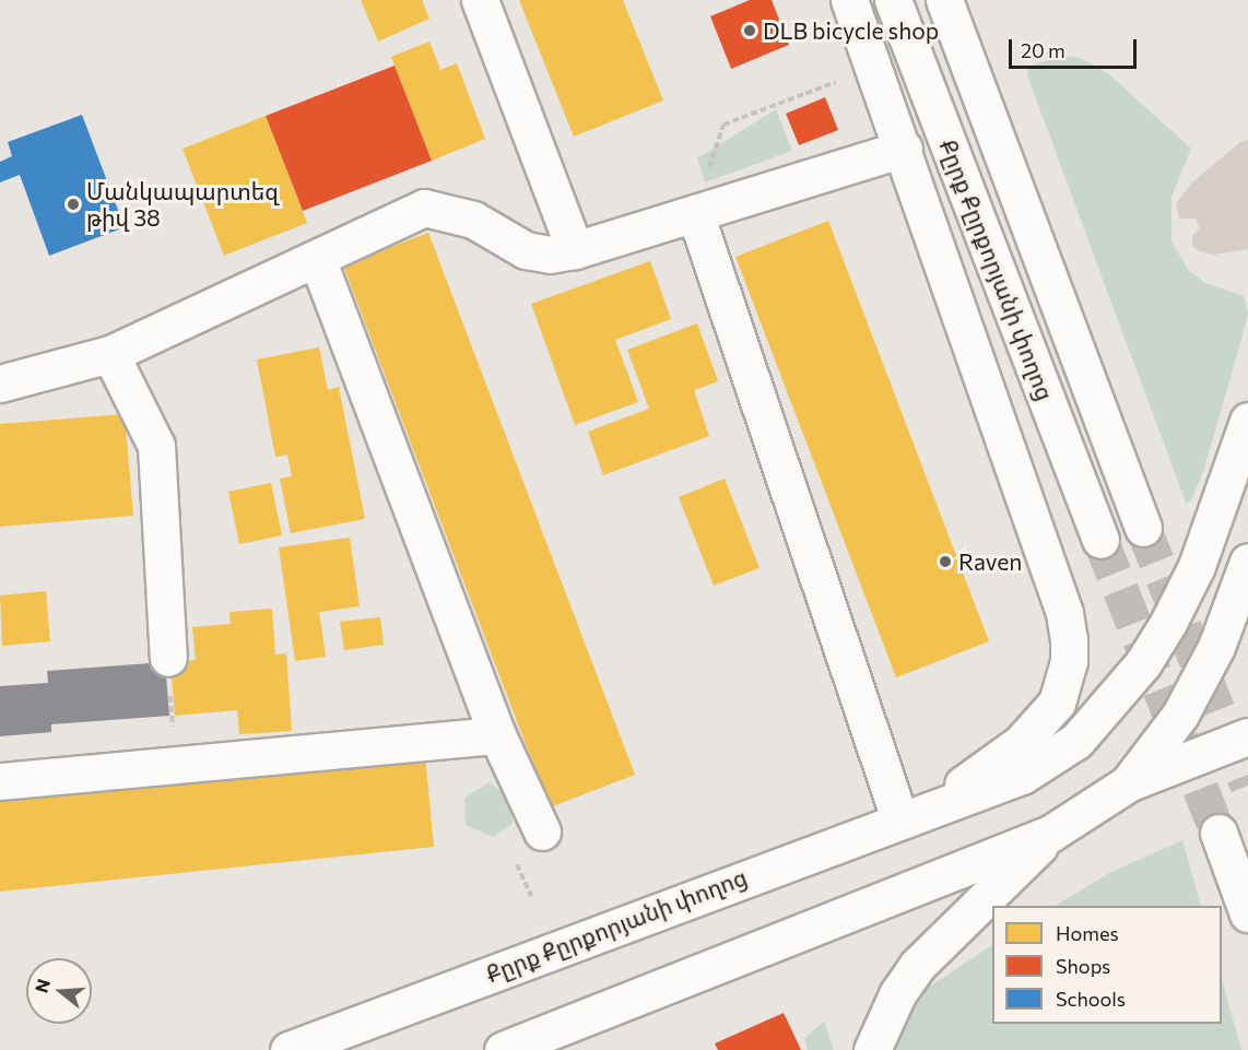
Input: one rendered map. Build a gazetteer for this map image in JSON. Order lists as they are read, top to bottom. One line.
{"streets":{"main road":["Քըրք Քըրքորյանի փողոց"]},"places":["DLB bicycle shop","Մանկապարտեզ թիվ 38","Raven"],"legend":["Homes","Shops","Schools"],"scale_bar":"20 m","north":"left"}
